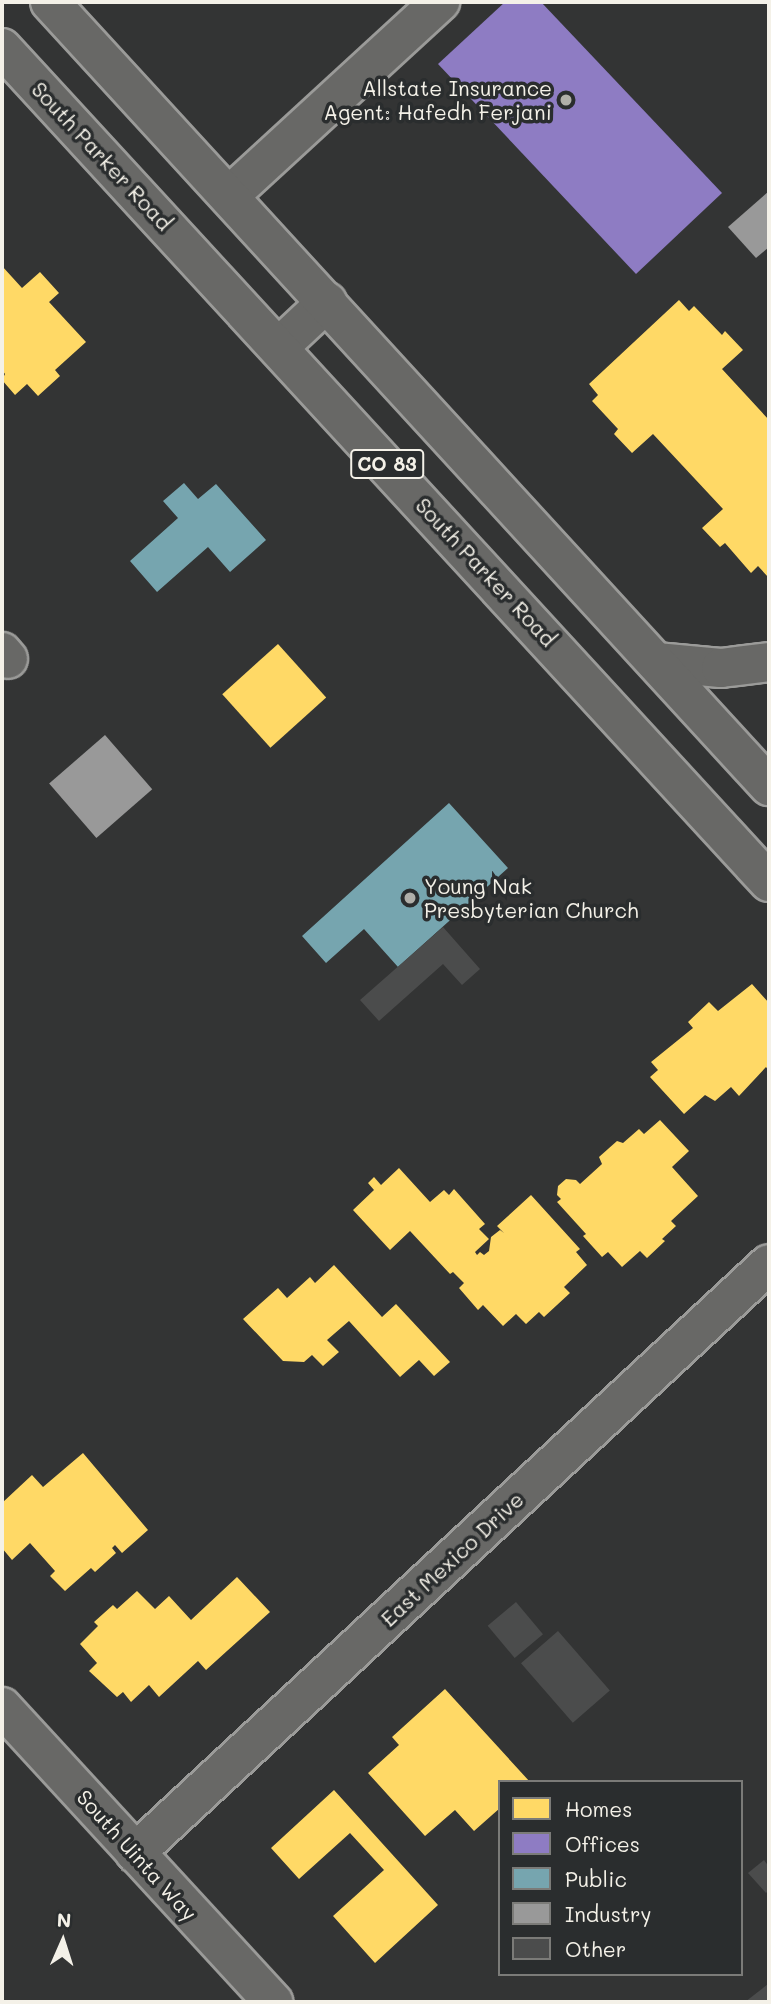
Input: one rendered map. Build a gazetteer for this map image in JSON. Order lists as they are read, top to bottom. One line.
{"streets":{"main road":["South Parker Road","CO 83","East Mexico Drive","South Uinta Way"]},"crossings":[["East Mexico Drive","South Uinta Way"]],"places":["Allstate Insurance Agent: Hafedh Ferjani","Young Nak Presbyterian Church"],"legend":["Homes","Offices","Public","Industry","Other"],"north":"top"}
